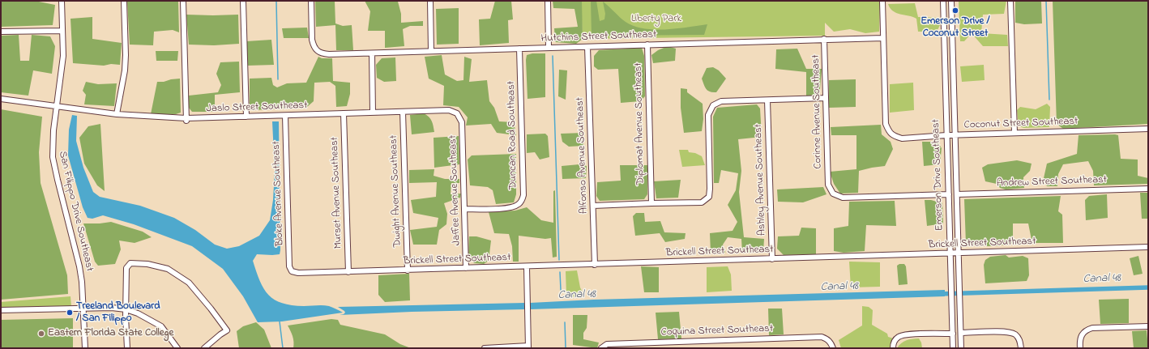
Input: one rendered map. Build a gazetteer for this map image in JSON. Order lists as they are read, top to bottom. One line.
{"streets":{"street":["Hutchins Street Southeast","Jaslo Street Southeast","Corinne Avenue Southeast","Diplomat Avenue Southeast","Coconut Street Southeast","Duncan Road Southeast","Alfonso Avenue Southeast","Emerson Drive Southeast","Ashley Avenue Southeast","Andrew Street Southeast","Jaffee Avenue Southeast","Dwight Avenue Southeast","Murset Avenue Southeast","Bloke Avenue Southeast","San Filippo Drive Southeast","Brickell Street Southeast","Coquina Street Southeast"]},"crossings":[["Hutchins Street Southeast","Corinne Avenue Southeast"],["Hutchins Street Southeast","Diplomat Avenue Southeast"],["Hutchins Street Southeast","Coconut Street Southeast"],["Hutchins Street Southeast","Duncan Road Southeast"],["Hutchins Street Southeast","Alfonso Avenue Southeast"],["Jaslo Street Southeast","Jaffee Avenue Southeast"],["Jaslo Street Southeast","Dwight Avenue Southeast"],["Jaslo Street Southeast","Murset Avenue Southeast"],["Jaslo Street Southeast","Bloke Avenue Southeast"],["Jaslo Street Southeast","San Filippo Drive Southeast"],["Corinne Avenue Southeast","Emerson Drive Southeast"],["Coconut Street Southeast","Emerson Drive Southeast"],["Duncan Road Southeast","Jaffee Avenue Southeast"],["Alfonso Avenue Southeast","Brickell Street Southeast"],["Emerson Drive Southeast","Andrew Street Southeast"],["Emerson Drive Southeast","Brickell Street Southeast"],["Ashley Avenue Southeast","Brickell Street Southeast"],["Jaffee Avenue Southeast","Brickell Street Southeast"],["Dwight Avenue Southeast","Brickell Street Southeast"],["Murset Avenue Southeast","Brickell Street Southeast"],["Bloke Avenue Southeast","Brickell Street Southeast"]],"water":["Canal 48"],"parks":["Liberty Park"],"places":["Emerson Drive / Coconut Street","Treeland Boulevard / San Filippo","Eastern Florida State College"]}
